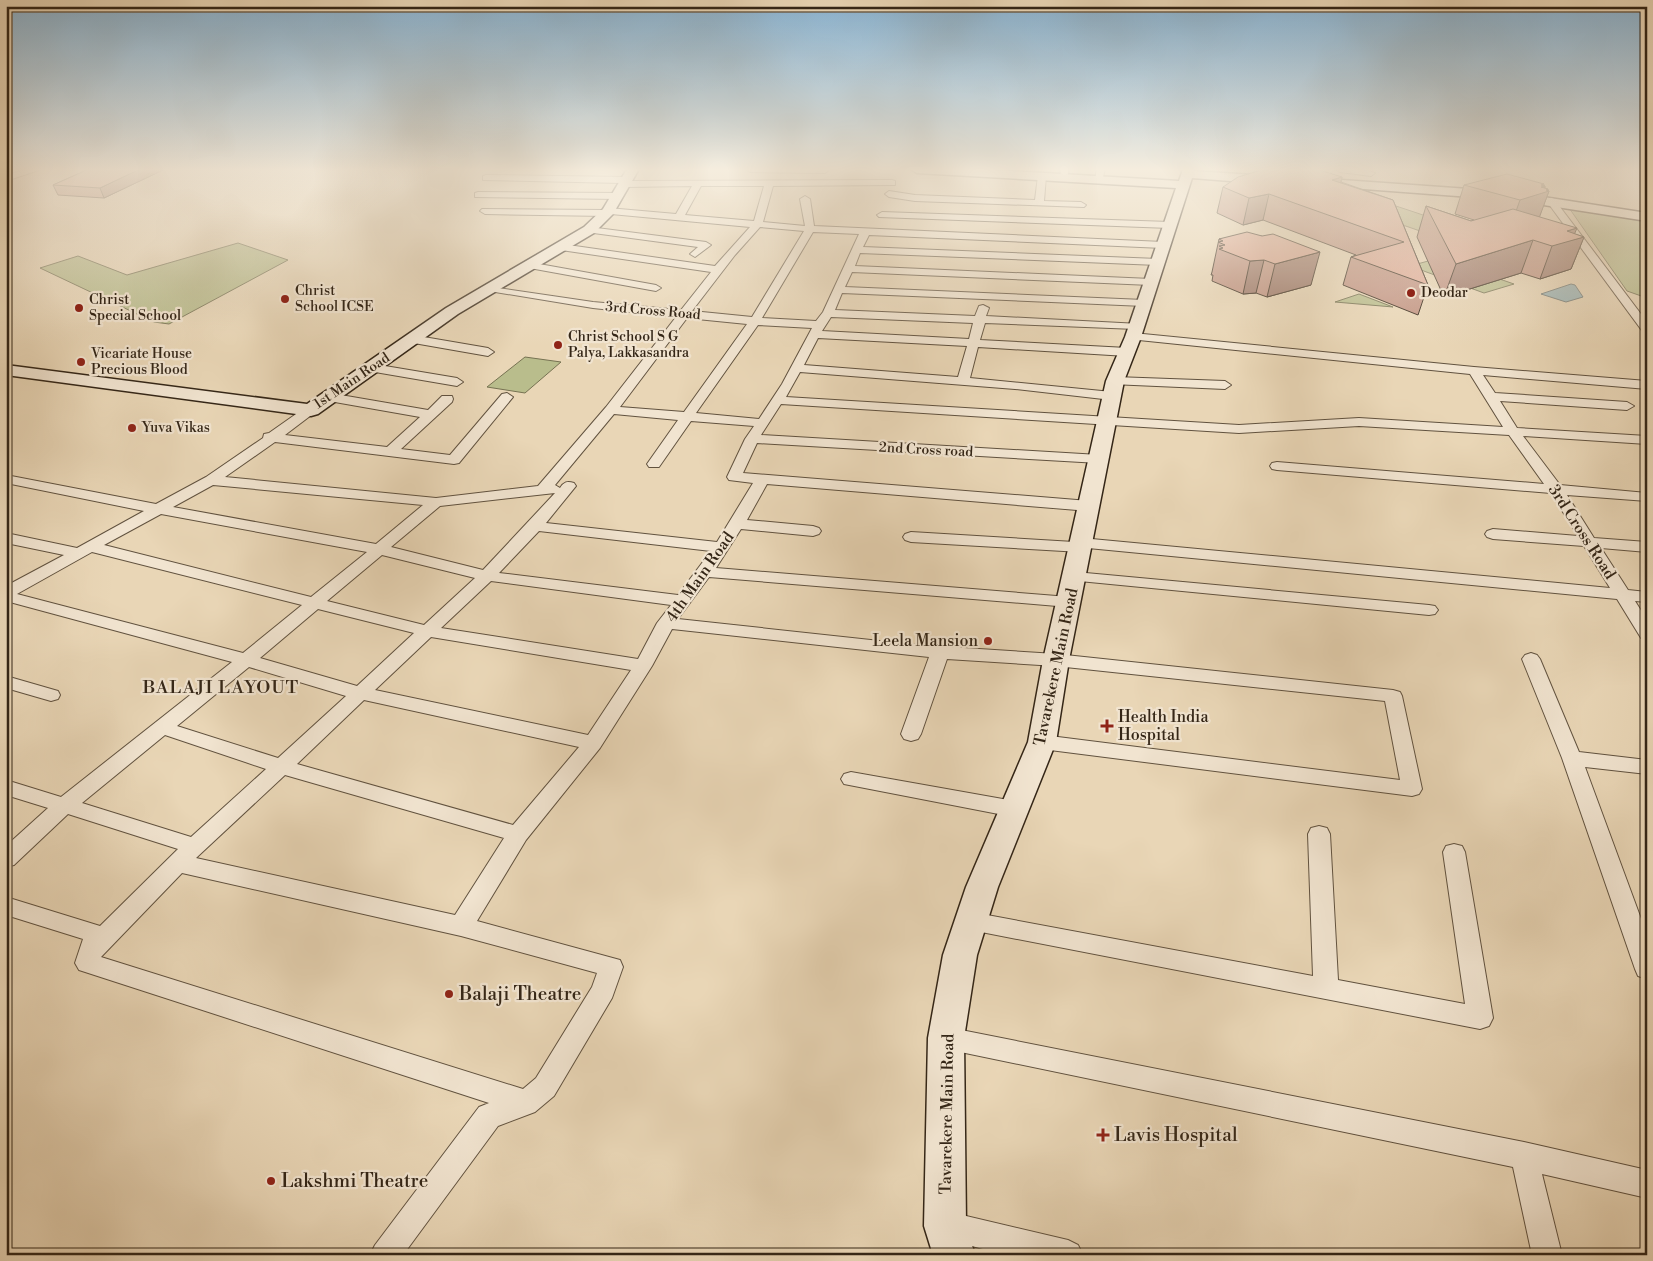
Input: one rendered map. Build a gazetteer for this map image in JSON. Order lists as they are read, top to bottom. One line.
{"streets":{"main road":["1st Main Road","Tavarekere Main Road"],"street":["3rd Cross Road","2nd Cross road","4th Main Road"]},"crossings":[["3rd Cross Road","1st Main Road"],["3rd Cross Road","Tavarekere Main Road"],["2nd Cross road","Tavarekere Main Road"]],"districts":["BALAJI LAYOUT"],"places":{"other":["Deodar","Christ School ICSE","Christ Special School","Christ School S G Palya, Lakkasandra","Vicariate House Precious Blood","Yuva Vikas","Leela Mansion","Balaji Theatre","Lakshmi Theatre"],"health":["Health India Hospital","Lavis Hospital"]}}
